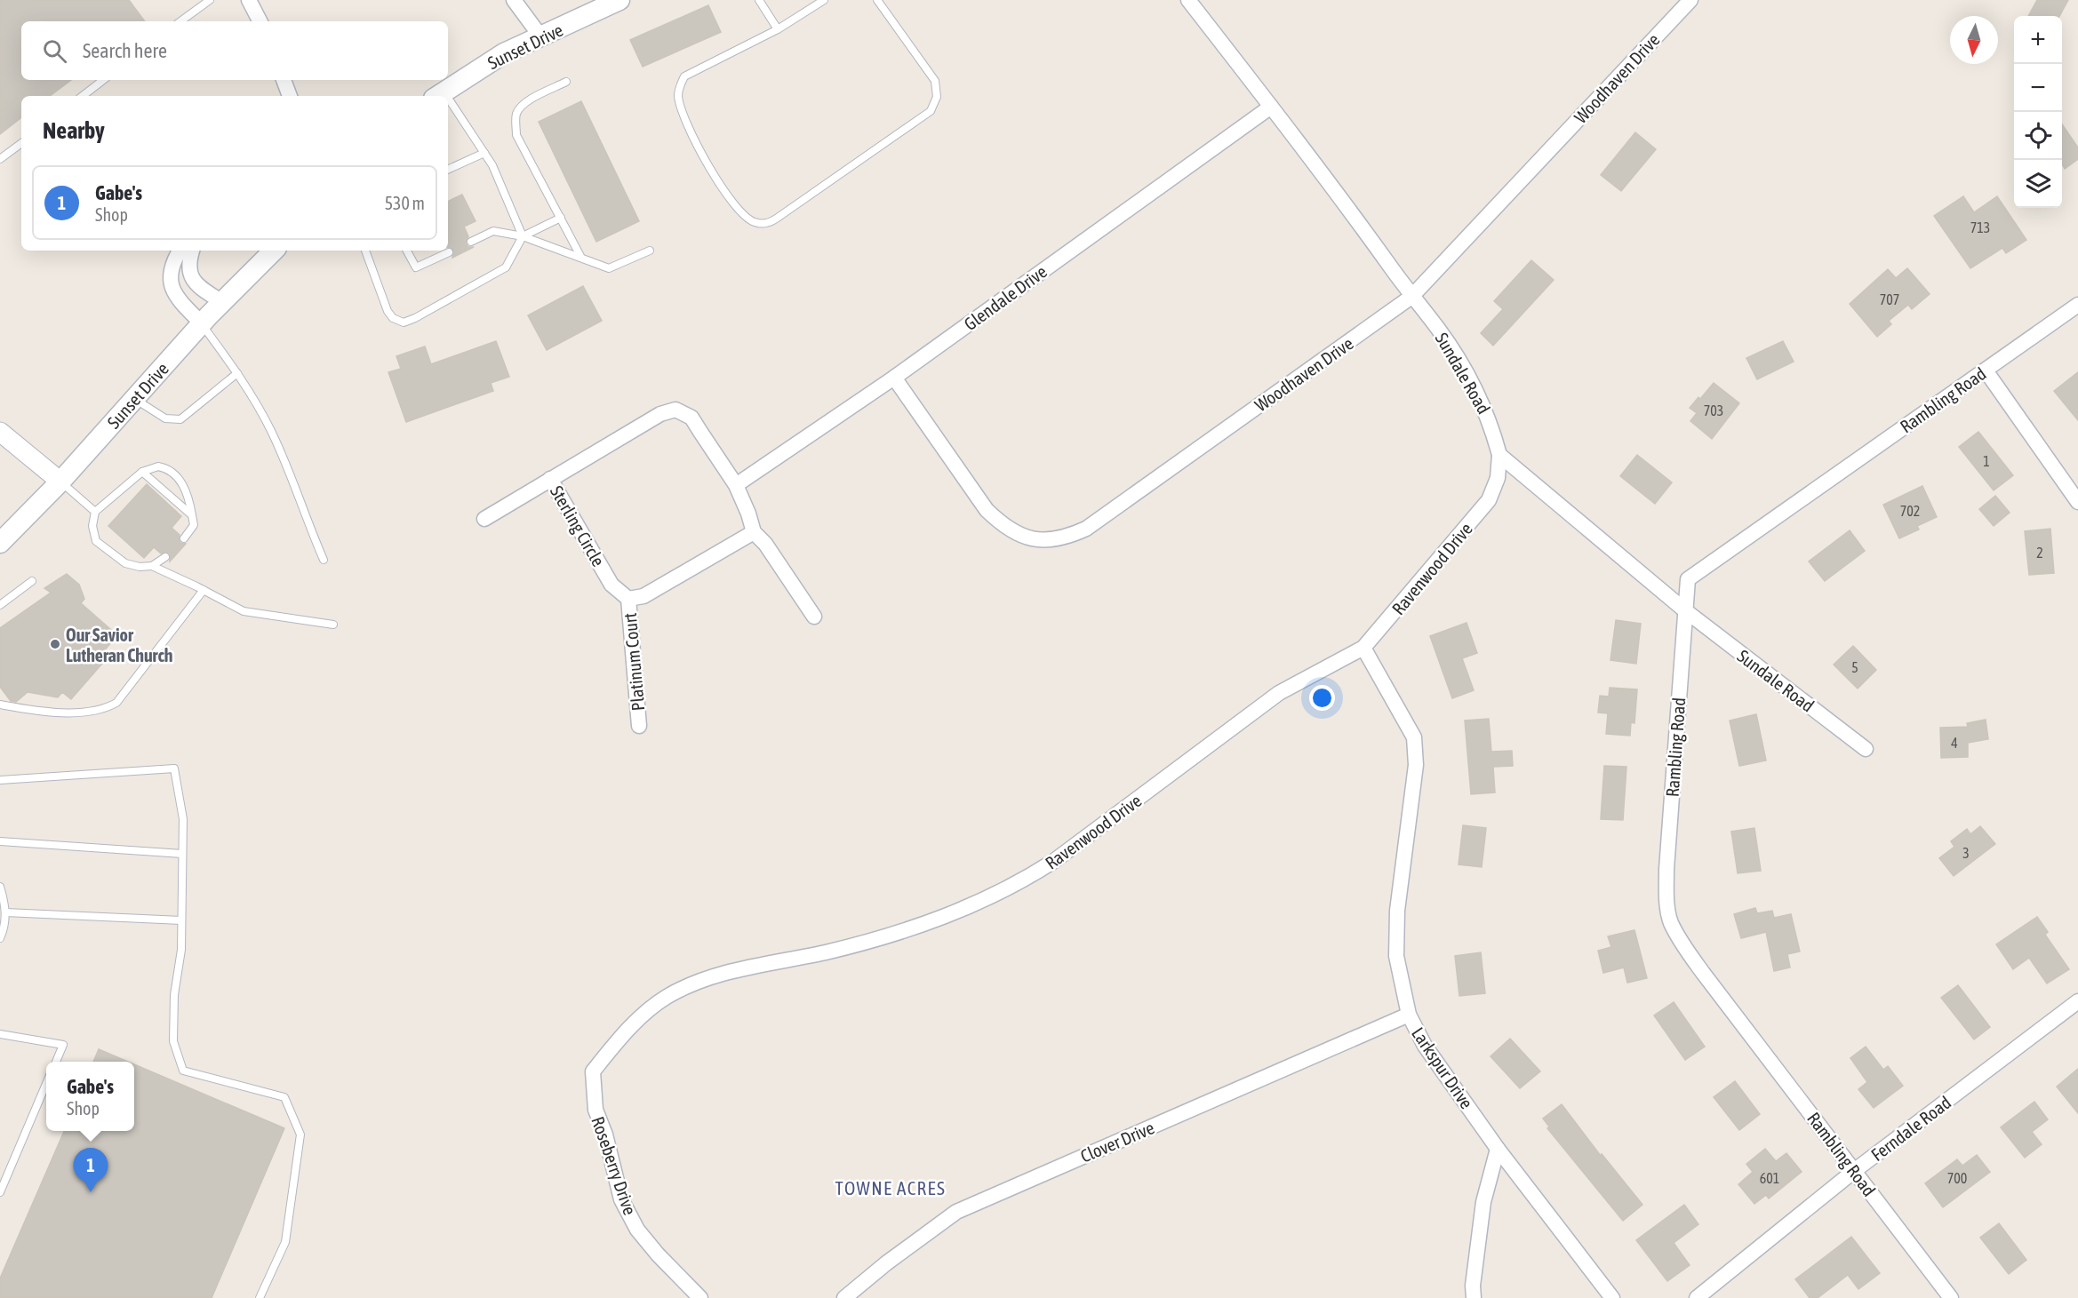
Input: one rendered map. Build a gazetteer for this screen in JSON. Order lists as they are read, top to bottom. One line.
{"streets":{"main road":["Sunset Drive"],"street":["Woodhaven Drive","Glendale Drive","Sundale Road","Rambling Road","Sterling Circle","Ravenwood Drive","Platinum Court","Larkspur Drive","Ferndale Road","Clover Drive","Roseberry Drive"]},"crossings":[["Woodhaven Drive","Glendale Drive"],["Woodhaven Drive","Sundale Road"],["Glendale Drive","Sundale Road"],["Glendale Drive","Sterling Circle"],["Sundale Road","Rambling Road"],["Sundale Road","Ravenwood Drive"],["Rambling Road","Ferndale Road"],["Sterling Circle","Platinum Court"],["Ravenwood Drive","Larkspur Drive"],["Ravenwood Drive","Roseberry Drive"],["Larkspur Drive","Clover Drive"]],"districts":["TOWNE ACRES"],"places":["Our Savior Lutheran Church"],"house_numbers":["713","707","703","1","702","2","5","4","3","601","700"],"north":"bottom","page":{"map_buttons":["+","−"],"search":"Search here","heading":"Nearby","list":[{"mark":"1","name":"Gabe's","note":"Shop","value":"530 m"}],"popup":["Gabe's","Shop"],"pins":"1"}}
